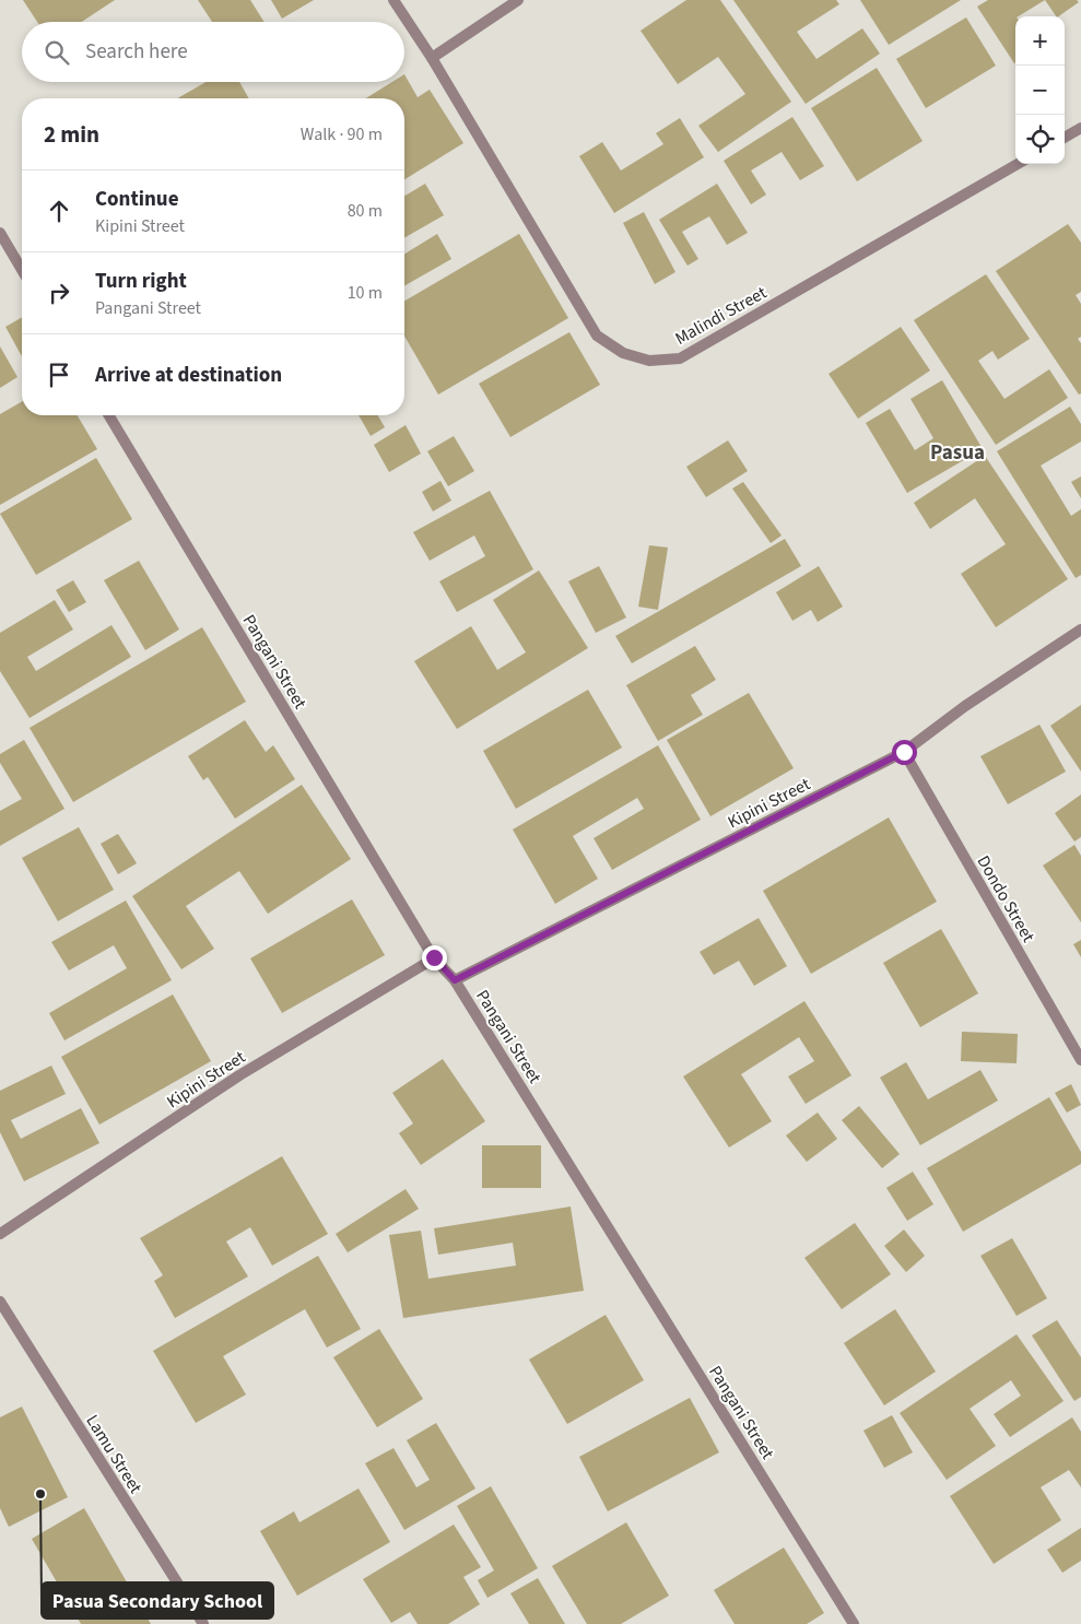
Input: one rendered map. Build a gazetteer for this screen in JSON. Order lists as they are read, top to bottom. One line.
{"streets":{"street":["Malindi Street","Pangani Street","Kipini Street","Dondo Street","Lamu Street"]},"crossings":[["Pangani Street","Kipini Street"],["Kipini Street","Dondo Street"]],"districts":["Pasua"],"places":["Pasua Secondary School"],"page":{"map_buttons":["+","−"],"search":"Search here","heading":["2 min","Walk · 90 m"],"list":[["Continue","Kipini Street","80 m"],["Turn right","Pangani Street","10 m"],"Arrive at destination"]}}
